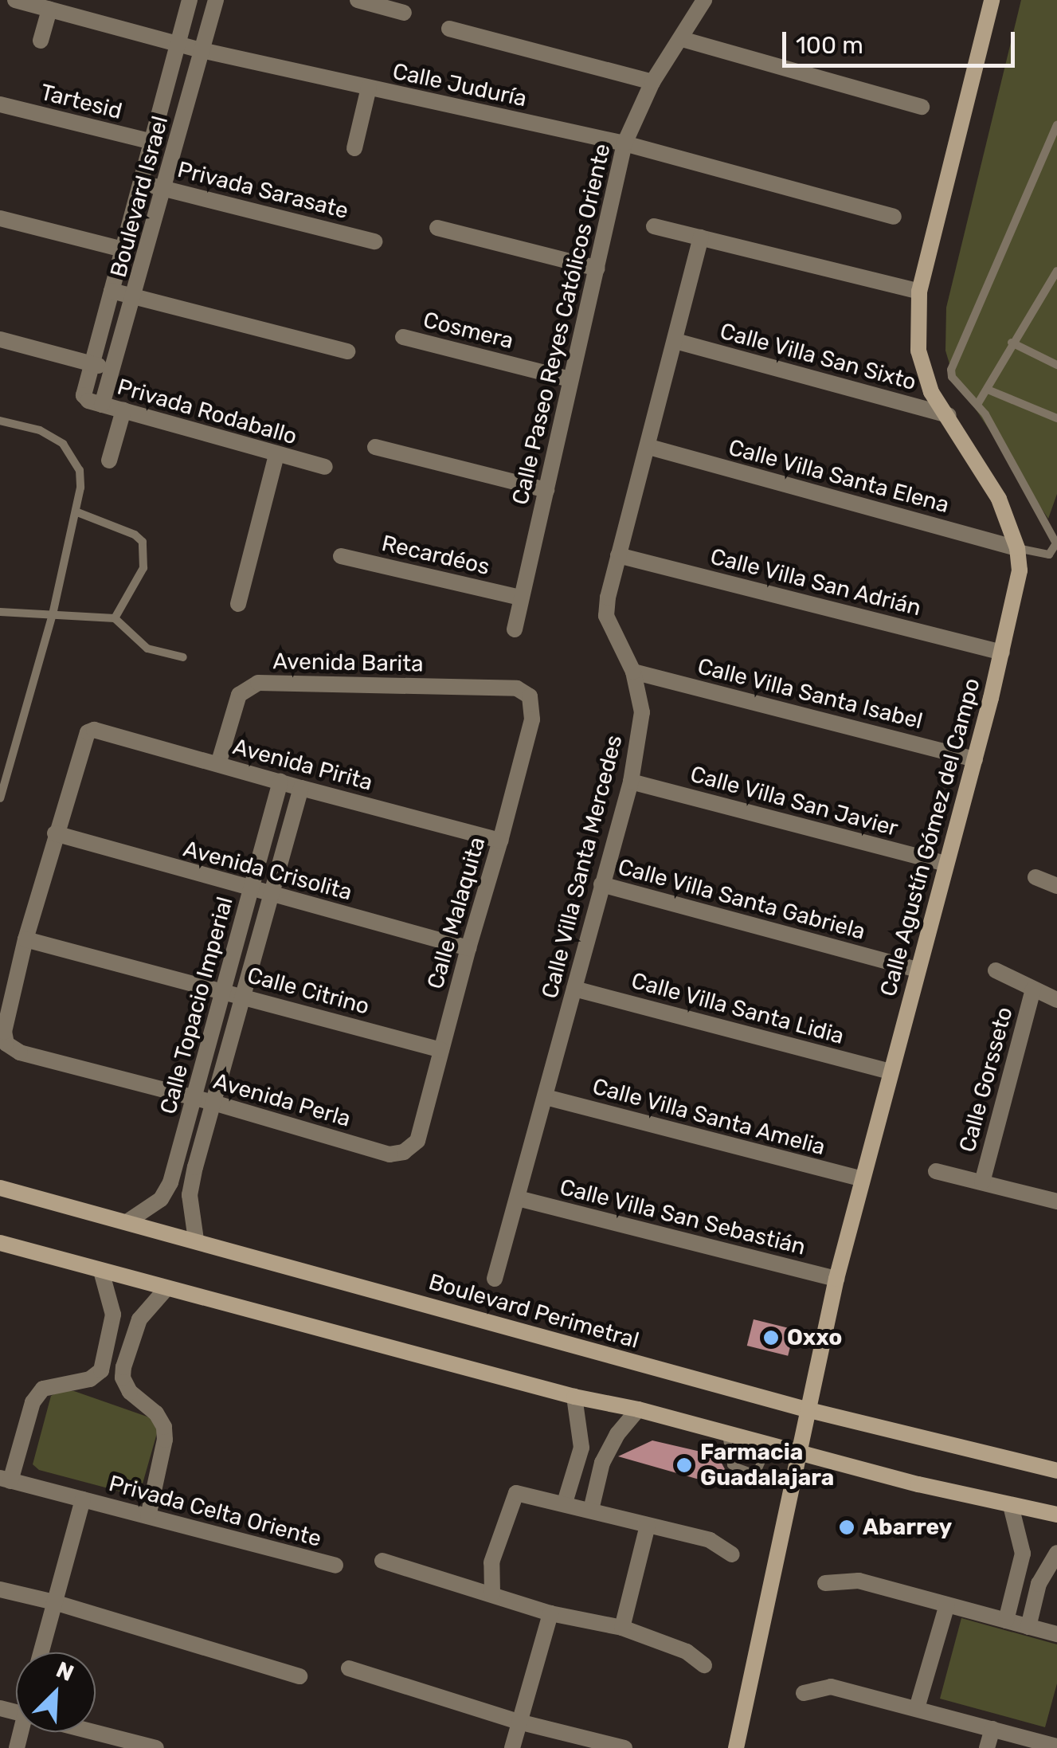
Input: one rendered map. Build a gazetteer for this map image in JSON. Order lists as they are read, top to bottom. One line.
{"streets":{"street":["Calle Juduría","Tartesid","Privada Sarasate","Boulevard Israel","Calle Paseo Reyes Católicos Oriente","Cosmera","Calle Villa San Sixto","Privada Rodaballo","Calle Villa Santa Elena","Recardéos","Calle Villa San Adrián","Avenida Barita","Calle Villa Santa Isabel","Avenida Pirita","Calle Villa San Javier","Calle Agustín Gómez del Campo","Calle Villa Santa Mercedes","Avenida Crisolita","Calle Villa Santa Gabriela","Calle Malaquita","Calle Citrino","Calle Topacio Imperial","Calle Villa Santa Lidia","Calle Gorsseto","Avenida Perla","Calle Villa Santa Amelia","Calle Villa San Sebastián","Boulevard Perimetral","Privada Celta Oriente"]},"crossings":[["Calle Juduría","Boulevard Israel"],["Calle Juduría","Calle Paseo Reyes Católicos Oriente"],["Tartesid","Boulevard Israel"],["Privada Sarasate","Boulevard Israel"],["Boulevard Israel","Privada Rodaballo"],["Calle Paseo Reyes Católicos Oriente","Cosmera"],["Calle Paseo Reyes Católicos Oriente","Recardéos"],["Calle Villa San Sixto","Calle Agustín Gómez del Campo"],["Calle Villa San Sixto","Calle Villa Santa Mercedes"],["Calle Villa Santa Elena","Calle Agustín Gómez del Campo"],["Calle Villa Santa Elena","Calle Villa Santa Mercedes"],["Calle Villa San Adrián","Calle Agustín Gómez del Campo"],["Calle Villa San Adrián","Calle Villa Santa Mercedes"],["Avenida Barita","Avenida Pirita"],["Avenida Barita","Calle Malaquita"],["Calle Villa Santa Isabel","Calle Agustín Gómez del Campo"],["Calle Villa Santa Isabel","Calle Villa Santa Mercedes"],["Avenida Pirita","Avenida Crisolita"],["Avenida Pirita","Calle Malaquita"],["Avenida Pirita","Calle Topacio Imperial"],["Calle Villa San Javier","Calle Agustín Gómez del Campo"],["Calle Villa San Javier","Calle Villa Santa Mercedes"],["Calle Agustín Gómez del Campo","Calle Villa Santa Gabriela"],["Calle Agustín Gómez del Campo","Calle Villa Santa Lidia"],["Calle Agustín Gómez del Campo","Calle Villa Santa Amelia"],["Calle Agustín Gómez del Campo","Calle Villa San Sebastián"],["Calle Agustín Gómez del Campo","Boulevard Perimetral"],["Calle Villa Santa Mercedes","Calle Villa Santa Gabriela"],["Calle Villa Santa Mercedes","Calle Villa Santa Lidia"],["Calle Villa Santa Mercedes","Calle Villa Santa Amelia"],["Calle Villa Santa Mercedes","Calle Villa San Sebastián"],["Avenida Crisolita","Calle Malaquita"],["Avenida Crisolita","Calle Topacio Imperial"],["Calle Malaquita","Calle Citrino"],["Calle Malaquita","Avenida Perla"],["Calle Citrino","Calle Topacio Imperial"],["Calle Citrino","Avenida Perla"],["Calle Topacio Imperial","Avenida Perla"],["Calle Topacio Imperial","Boulevard Perimetral"]],"places":["Oxxo","Farmacia Guadalajara","Abarrey"],"scale_bar":"100 m","north":"top right"}
